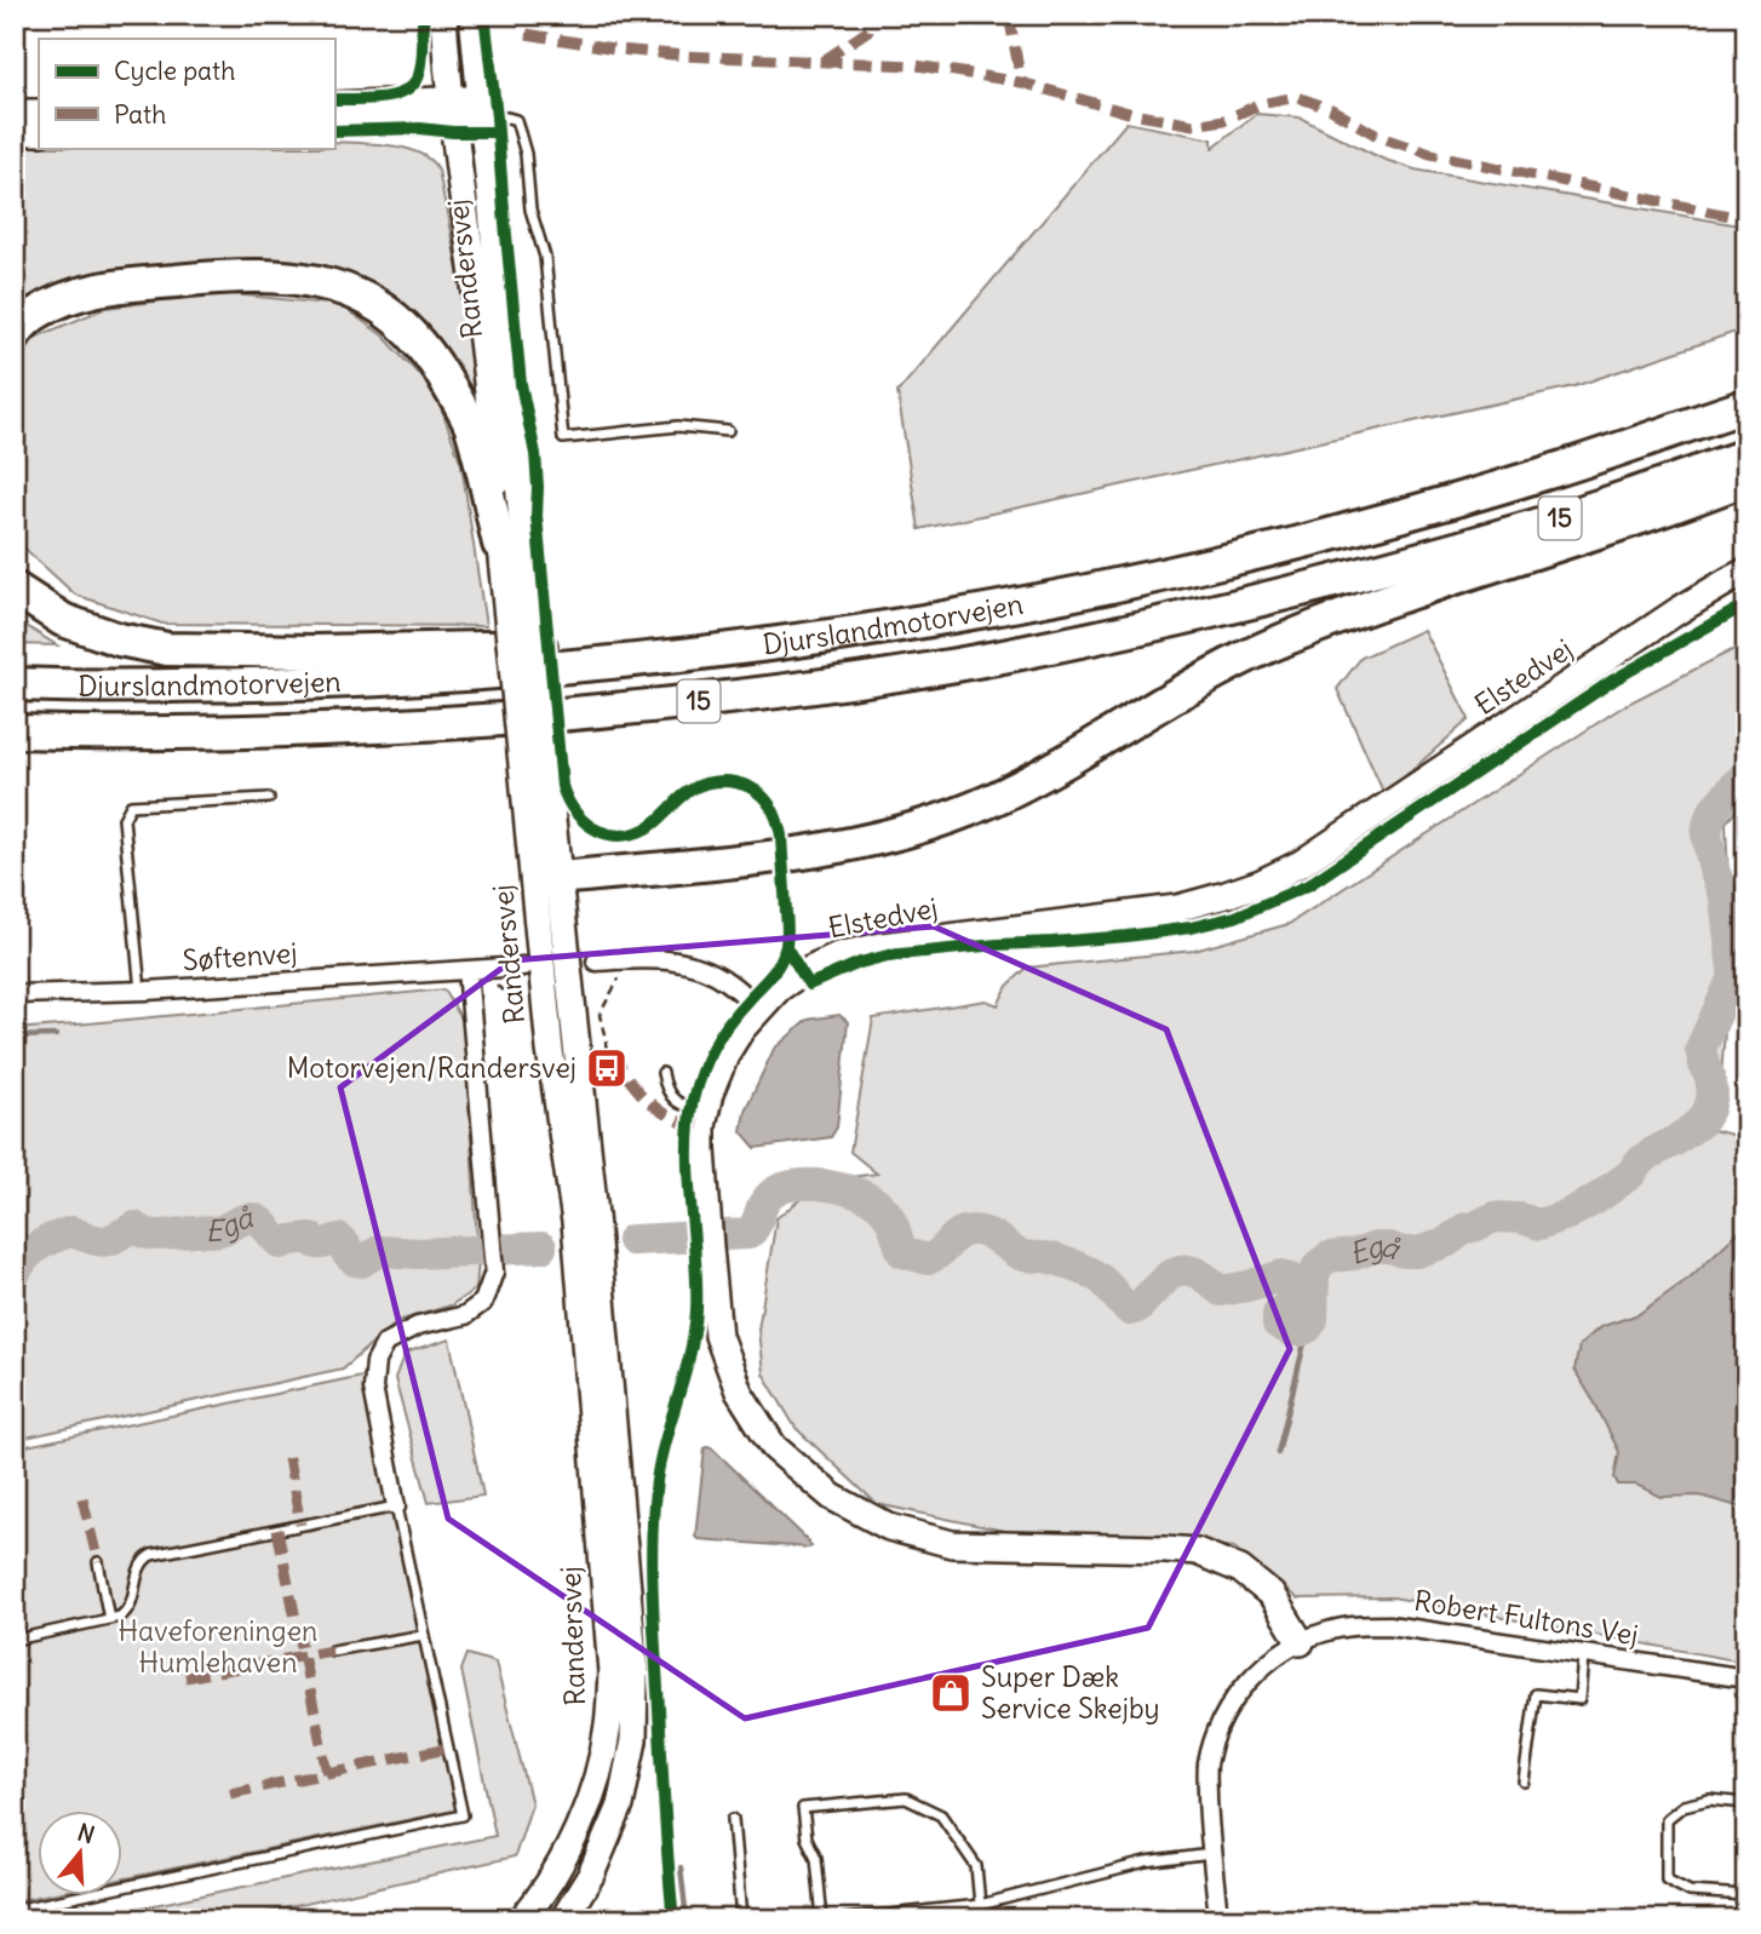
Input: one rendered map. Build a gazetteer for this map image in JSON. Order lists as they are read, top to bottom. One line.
{"streets":{"highway":["15","Djurslandmotorvejen"],"main road":["Randersvej","Elstedvej"],"street":["Søftenvej","Robert Fultons Vej"]},"crossings":[["Elstedvej","Robert Fultons Vej"]],"water":["Egå"],"parks":["Haveforeningen Humlehaven"],"places":{"bus stop":["Motorvejen/Randersvej"],"shop":["Super Dæk Service Skejby"]},"legend":["Cycle path","Path"],"north":"top"}
